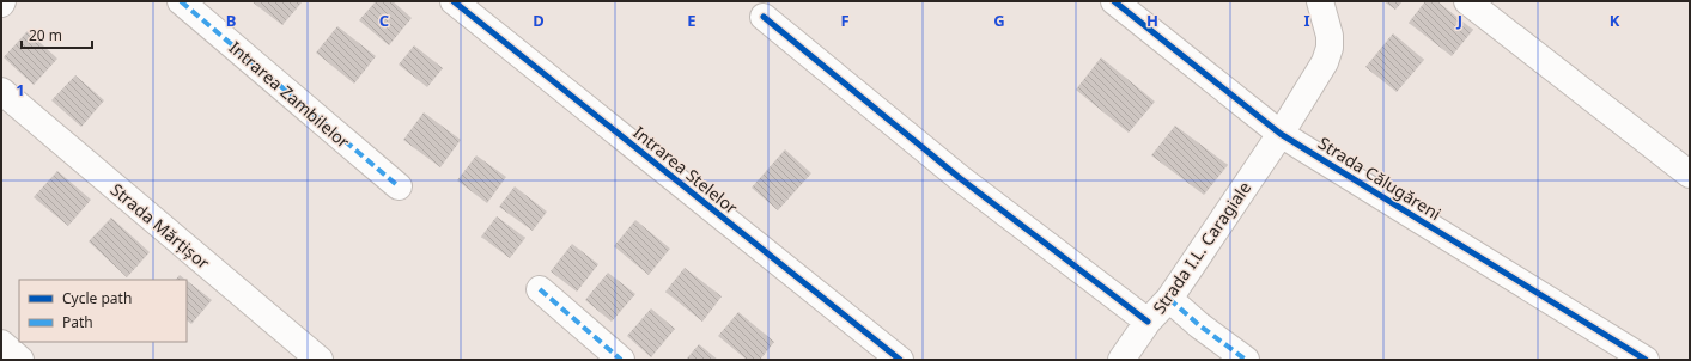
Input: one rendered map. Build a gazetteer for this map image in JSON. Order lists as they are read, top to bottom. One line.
{"streets":{"street":["Intrarea Zambilelor","Intrarea Stelelor","Strada Călugăreni","Strada Mărțișor","Strada I.L. Caragiale"]},"crossings":[["Strada Călugăreni","Strada I.L. Caragiale"]],"legend":["Cycle path","Path"],"scale_bar":"20 m","grid":{"columns":["B","C","D","E","F","G","H","I","J","K"],"rows":["1"]}}
